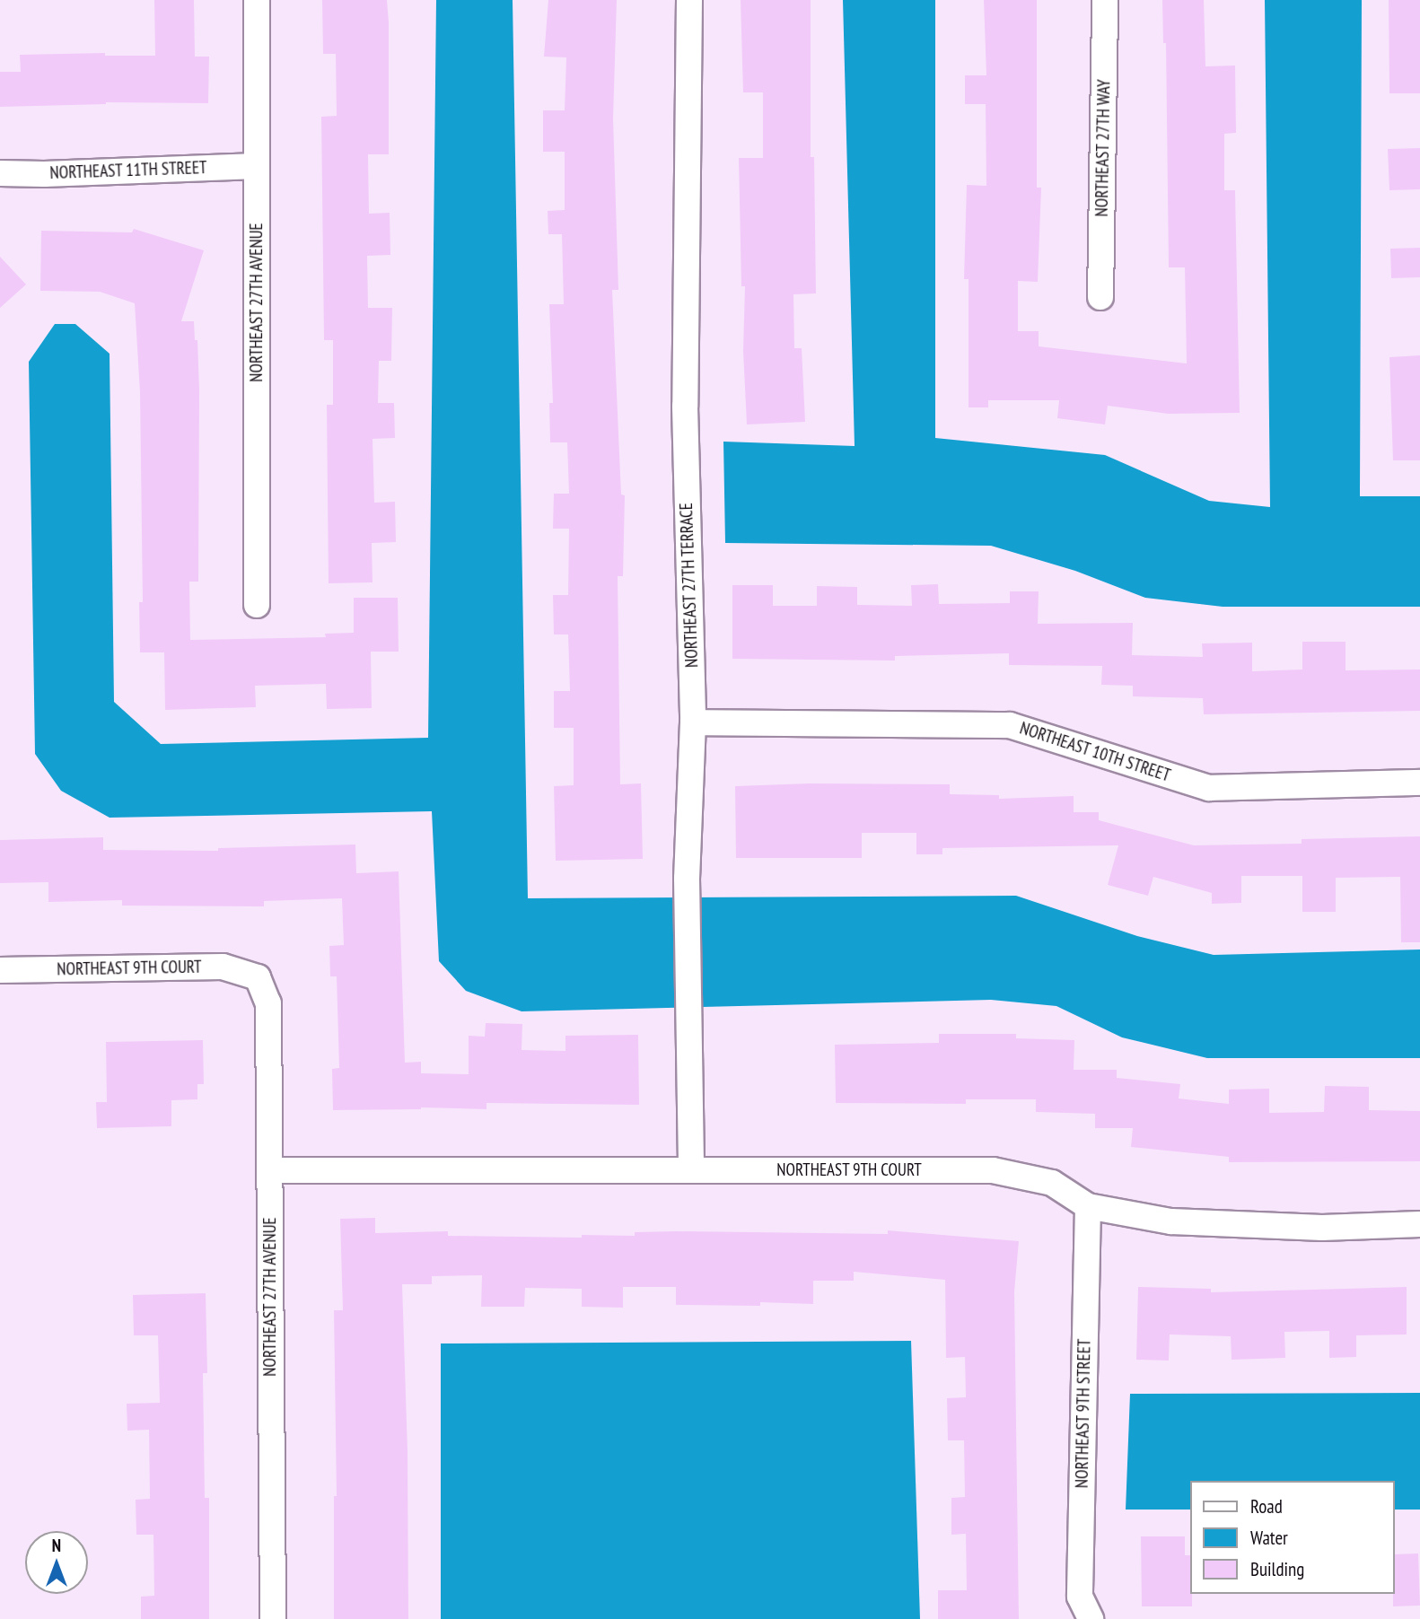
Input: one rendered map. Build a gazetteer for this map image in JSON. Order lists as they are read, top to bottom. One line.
{"streets":{"street":["NORTHEAST 27TH WAY","NORTHEAST 11TH STREET","NORTHEAST 27TH AVENUE","NORTHEAST 27TH TERRACE","NORTHEAST 10TH STREET","NORTHEAST 9TH COURT","NORTHEAST 9TH STREET"]},"crossings":[["NORTHEAST 11TH STREET","NORTHEAST 27TH AVENUE"],["NORTHEAST 27TH AVENUE","NORTHEAST 9TH COURT"],["NORTHEAST 27TH TERRACE","NORTHEAST 10TH STREET"],["NORTHEAST 27TH TERRACE","NORTHEAST 9TH COURT"],["NORTHEAST 9TH COURT","NORTHEAST 9TH STREET"]],"legend":["Road","Water","Building"],"north":"top"}
